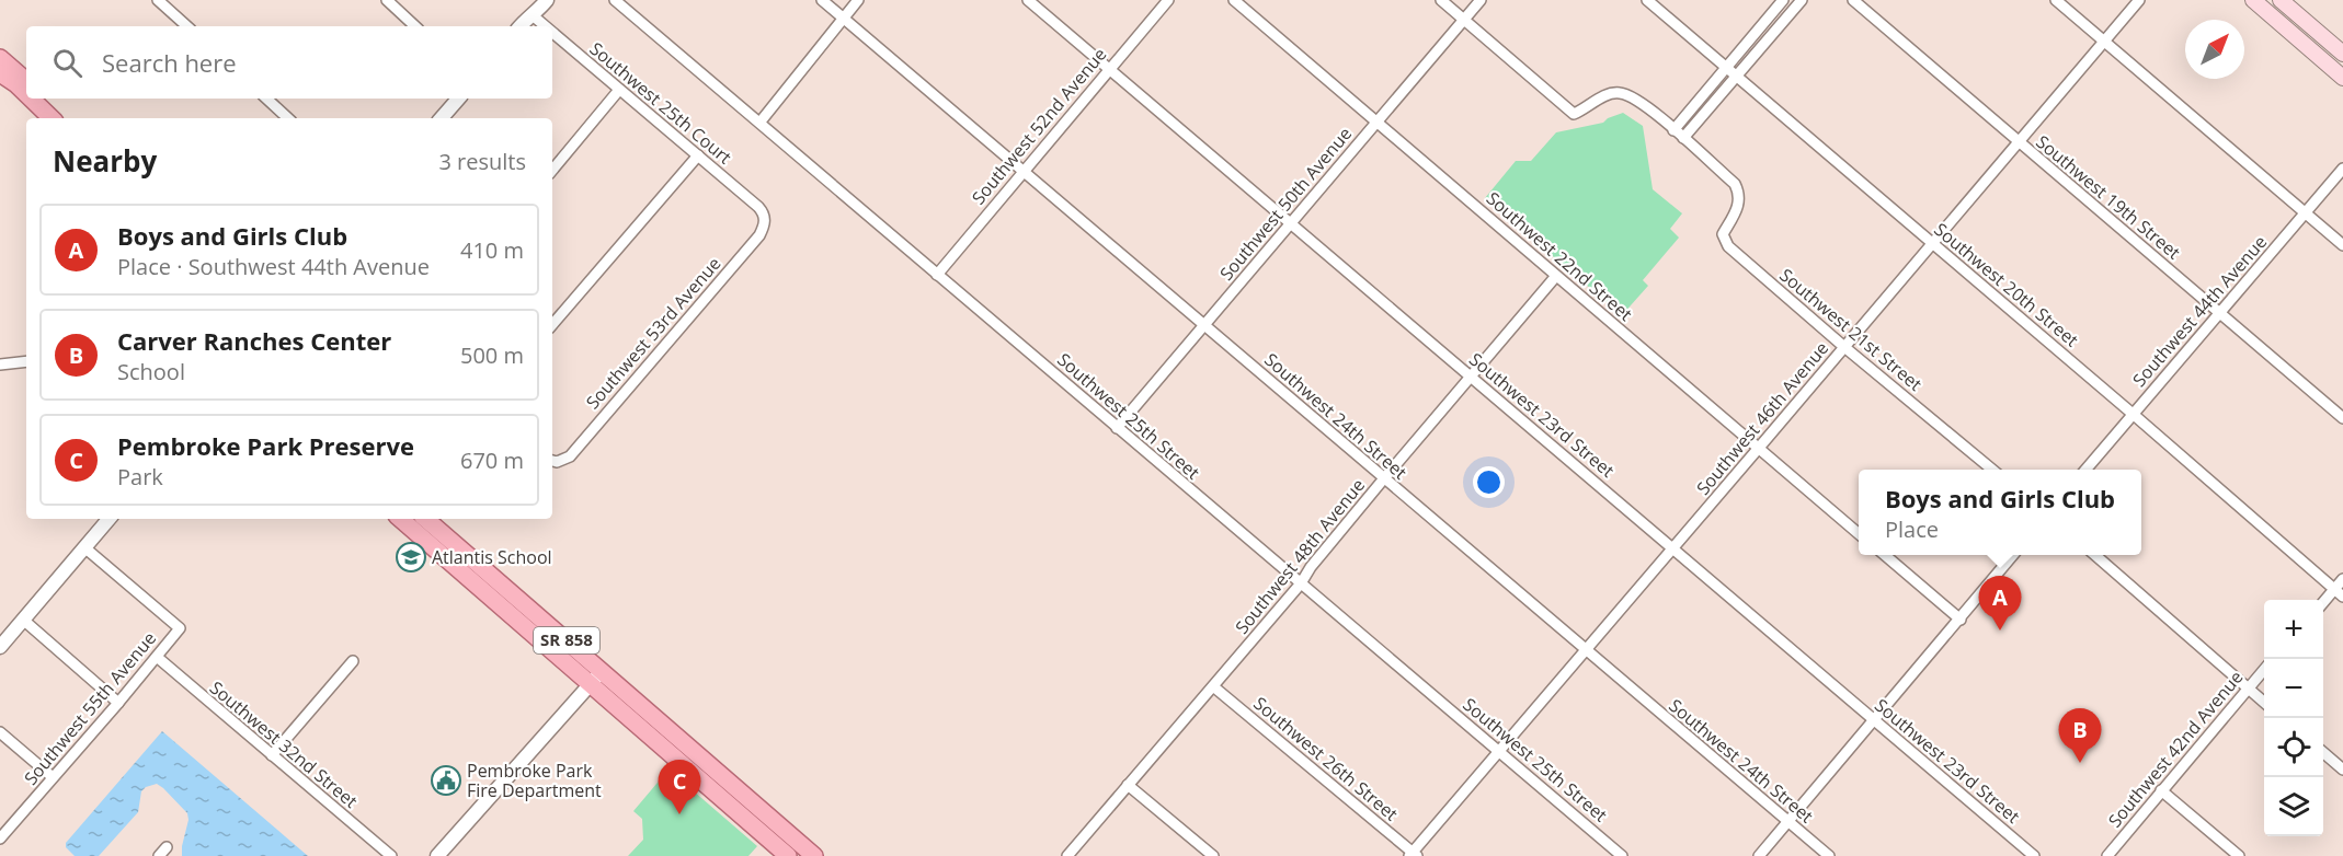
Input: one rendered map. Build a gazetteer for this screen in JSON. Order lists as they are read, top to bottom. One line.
{"streets":{"main road":["SR 858"],"street":["Southwest 25th Court","Southwest 52nd Avenue","Southwest 19th Street","Southwest 50th Avenue","Southwest 22nd Street","Southwest 20th Street","Southwest 44th Avenue","Southwest 21st Street","Southwest 53rd Avenue","Southwest 23rd Street","Southwest 25th Street","Southwest 24th Street","Southwest 46th Avenue","Southwest 48th Avenue","Southwest 55th Avenue","Southwest 32nd Street","Southwest 42nd Avenue","Southwest 26th Street"]},"crossings":[["Southwest 25th Court","Southwest 53rd Avenue"],["Southwest 52nd Avenue","Southwest 23rd Street"],["Southwest 52nd Avenue","Southwest 25th Street"],["Southwest 52nd Avenue","Southwest 24th Street"],["Southwest 19th Street","Southwest 44th Avenue"],["Southwest 19th Street","Southwest 46th Avenue"],["Southwest 50th Avenue","Southwest 22nd Street"],["Southwest 50th Avenue","Southwest 23rd Street"],["Southwest 50th Avenue","Southwest 25th Street"],["Southwest 50th Avenue","Southwest 24th Street"],["Southwest 22nd Street","Southwest 46th Avenue"],["Southwest 22nd Street","Southwest 48th Avenue"],["Southwest 20th Street","Southwest 44th Avenue"],["Southwest 20th Street","Southwest 46th Avenue"],["Southwest 21st Street","Southwest 46th Avenue"],["Southwest 23rd Street","Southwest 46th Avenue"],["Southwest 23rd Street","Southwest 48th Avenue"],["Southwest 25th Street","Southwest 46th Avenue"],["Southwest 25th Street","Southwest 48th Avenue"],["Southwest 24th Street","Southwest 46th Avenue"],["Southwest 24th Street","Southwest 48th Avenue"],["Southwest 46th Avenue","Southwest 26th Street"],["Southwest 48th Avenue","Southwest 26th Street"],["Southwest 55th Avenue","Southwest 32nd Street"]],"places":{"school or university":["Atlantis School"],"public building":["Pembroke Park Fire Department"]},"north":"top right","page":{"search":"Search here","heading":["Nearby","3 results"],"list":[{"mark":"A","name":"Boys and Girls Club","note":"Place · Southwest 44th Avenue","value":"410 m"},{"mark":"B","name":"Carver Ranches Center","note":"School","value":"500 m"},{"mark":"C","name":"Pembroke Park Preserve","note":"Park","value":"670 m"}],"popup":["Boys and Girls Club","Place"],"pins":["A","B","C"],"map_buttons":["+","−"]}}
